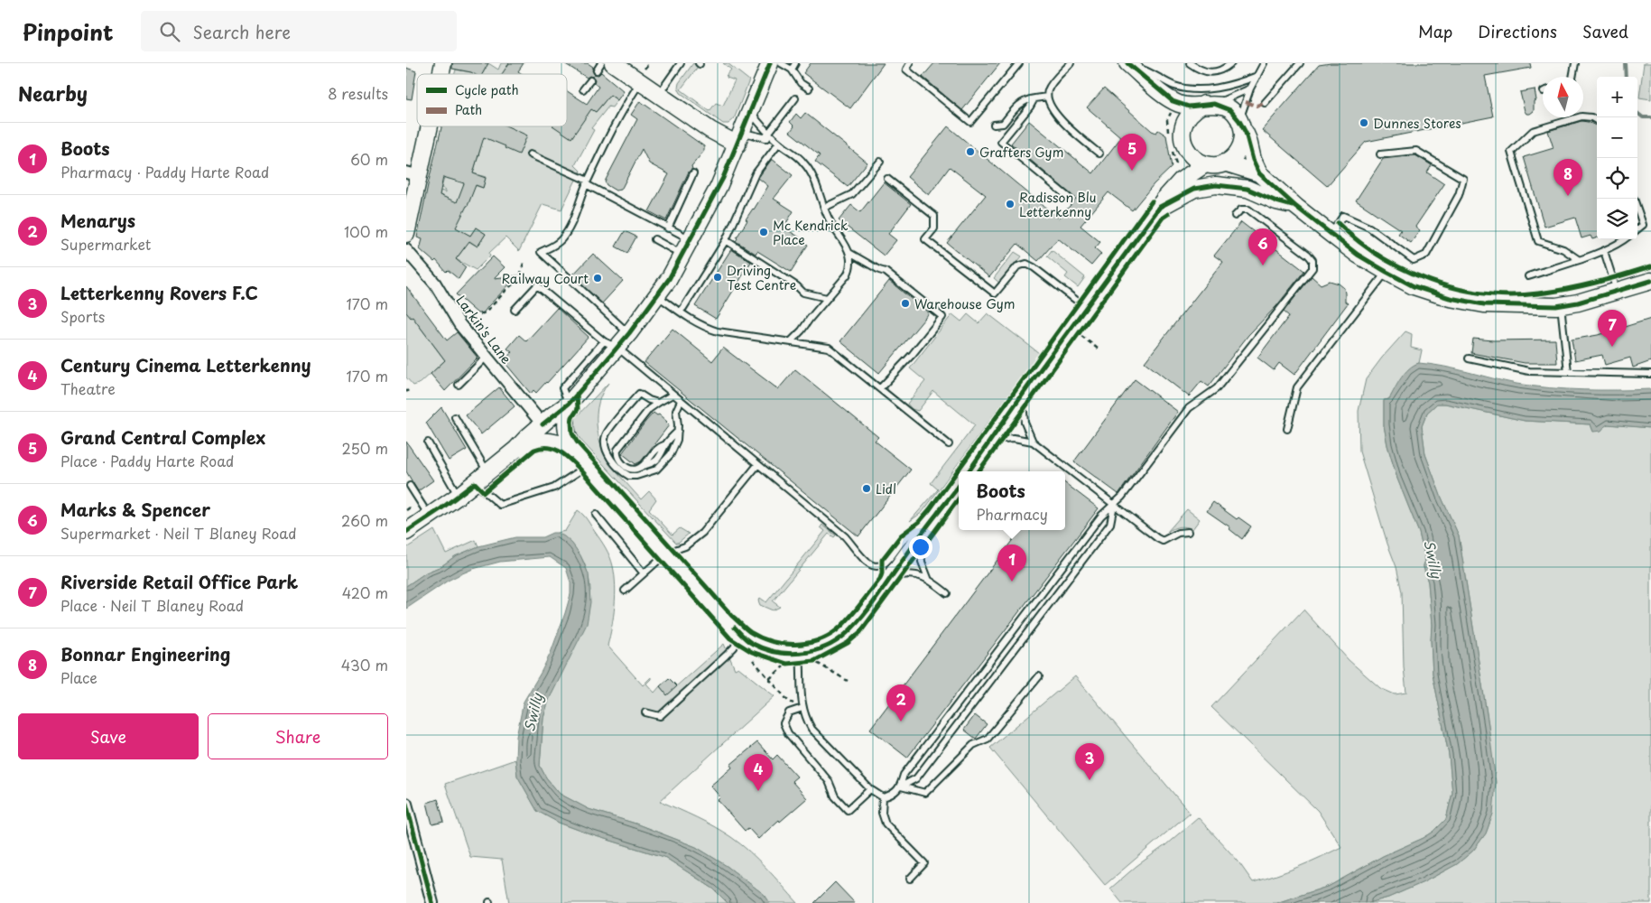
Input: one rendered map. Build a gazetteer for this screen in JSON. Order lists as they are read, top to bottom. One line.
{"streets":{"street":["Larkin's Lane"]},"water":["Swilly"],"places":["Dunnes Stores","Grafters Gym","Radisson Blu Letterkenny","Mc Kendrick Place","Driving Test Centre","Railway Court","Warehouse Gym","Lidl"],"legend":["Cycle path","Path"],"north":"top","page":{"header":"Pinpoint","search":"Search here","nav":["Map","Directions","Saved"],"heading":["Nearby","8 results"],"map_buttons":["+","−"],"list":[{"mark":"1","name":"Boots","note":"Pharmacy · Paddy Harte Road","value":"60 m"},{"mark":"2","name":"Menarys","note":"Supermarket","value":"100 m"},{"mark":"3","name":"Letterkenny Rovers F.C","note":"Sports","value":"170 m"},{"mark":"4","name":"Century Cinema Letterkenny","note":"Theatre","value":"170 m"},{"mark":"5","name":"Grand Central Complex","note":"Place · Paddy Harte Road","value":"250 m"},{"mark":"6","name":"Marks & Spencer","note":"Supermarket · Neil T Blaney Road","value":"260 m"},{"mark":"7","name":"Riverside Retail Office Park","note":"Place · Neil T Blaney Road","value":"420 m"},{"mark":"8","name":"Bonnar Engineering","note":"Place","value":"430 m"}],"pins":["5","8","6","7","1","2","3","4"],"popup":["Boots","Pharmacy"],"buttons":["Save","Share"]}}
